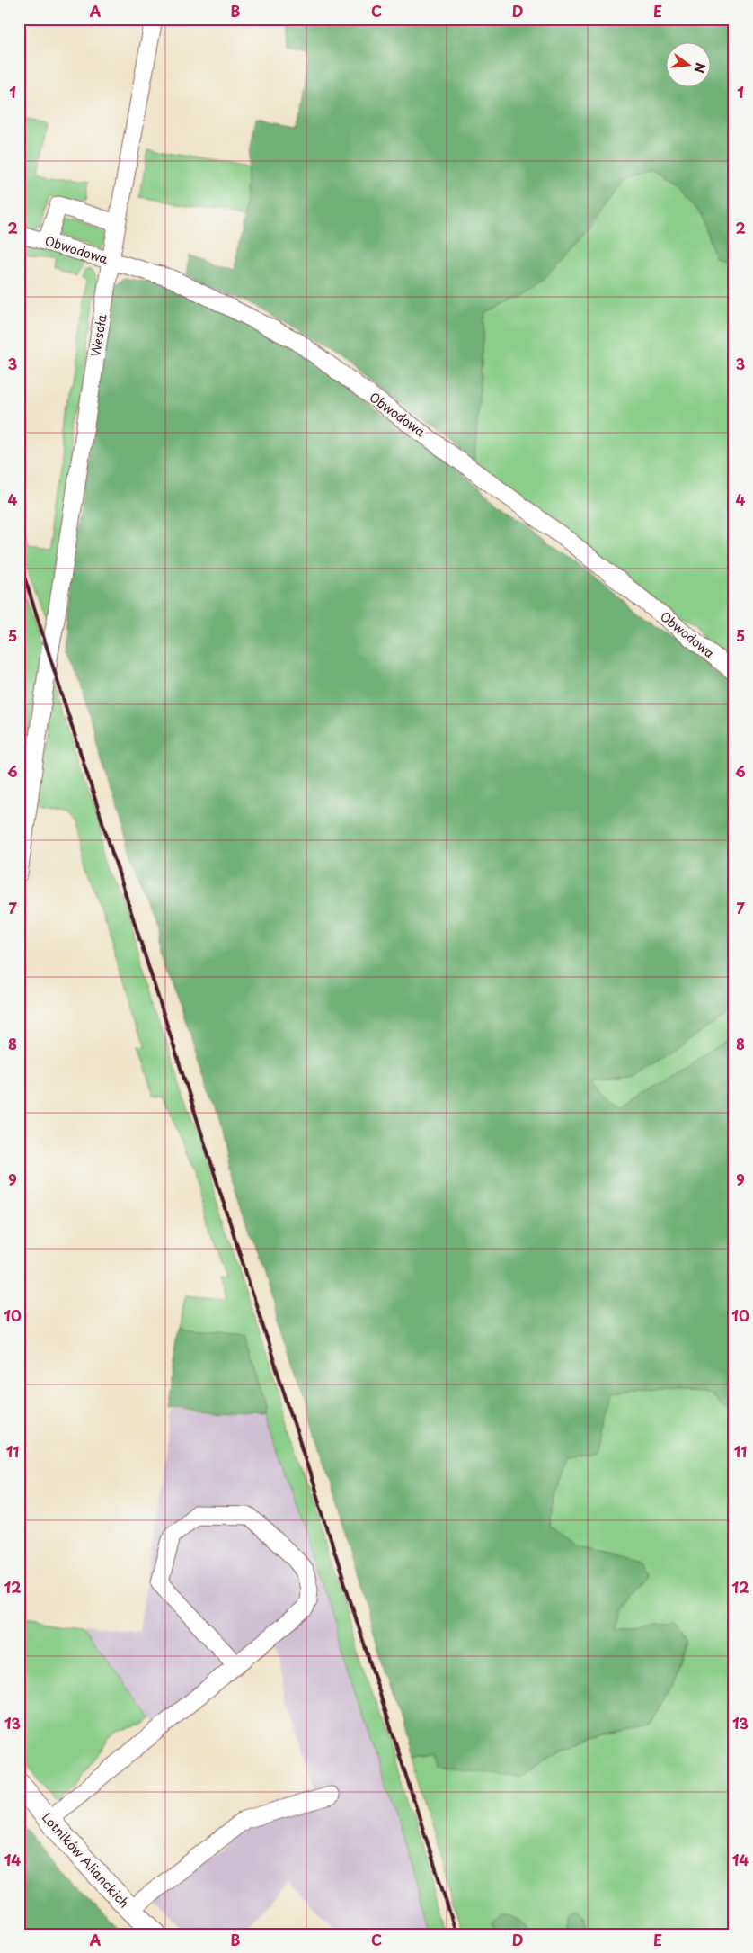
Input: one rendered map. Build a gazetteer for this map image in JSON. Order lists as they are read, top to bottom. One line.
{"streets":{"main road":["Lotników Alianckich"],"street":["Obwodowa","Wesoła"]},"crossings":[["Obwodowa","Wesoła"]],"north":"right","grid":{"columns":["A","B","C","D","E"],"rows":["1","2","3","4","5","6","7","8","9","10","11","12","13","14"]}}
